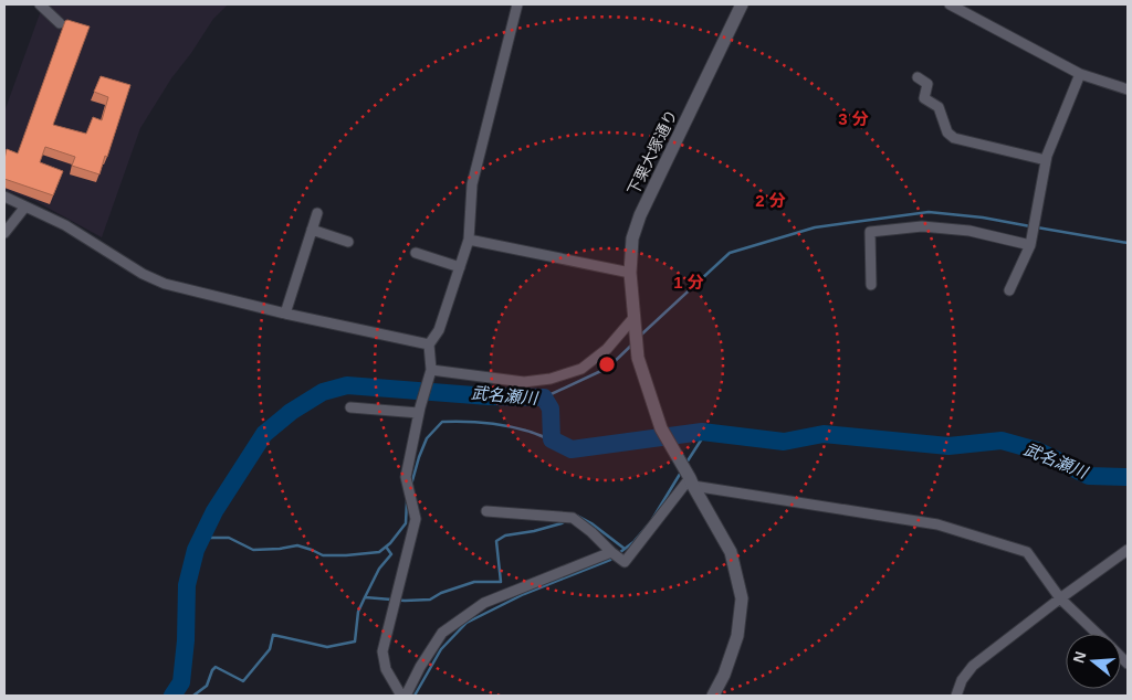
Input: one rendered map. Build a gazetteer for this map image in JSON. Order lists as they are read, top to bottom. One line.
{"streets":{"street":["下栗大塚通り"]},"water":["武名瀬川"],"north":"left","rings":["3 分","2 分","1 分"]}
